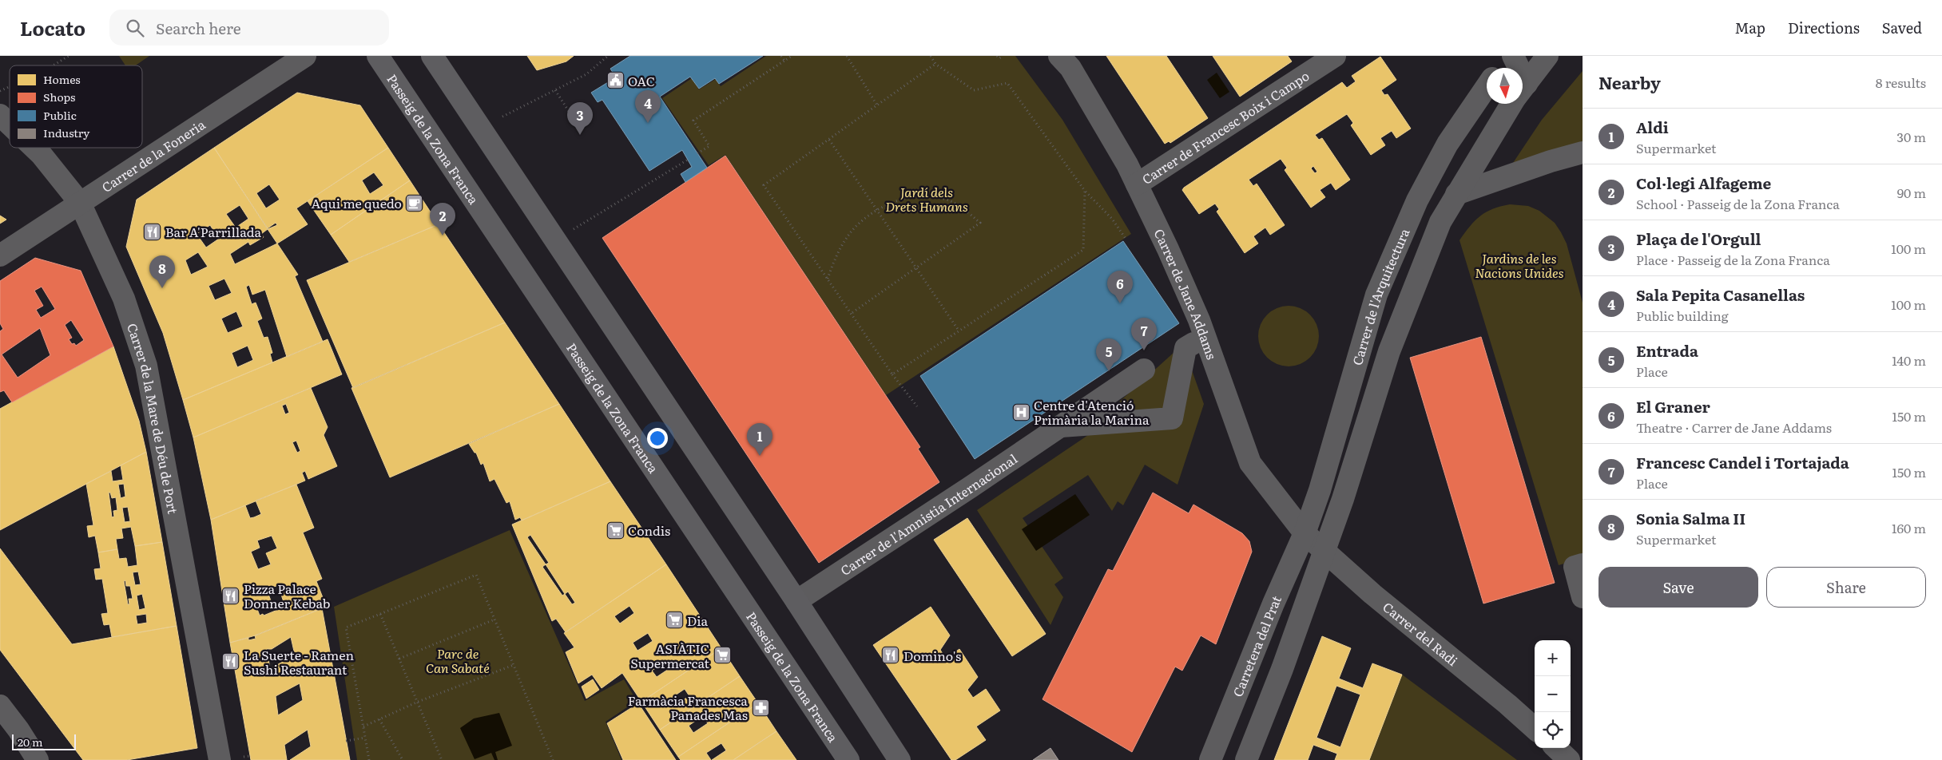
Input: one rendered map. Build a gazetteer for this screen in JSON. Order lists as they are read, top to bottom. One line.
{"streets":{"main road":["Passeig de la Zona Franca"],"street":["Carrer de Francesc Boix i Campo","Carrer de la Foneria","Carrer de Jane Addams","Carrer de l'Arquitectura","Carrer de la Mare de Déu de Port","Carrer de l'Amnistia Internacional","Carrer del Radi","Carretera del Prat"]},"crossings":[["Carrer de Francesc Boix i Campo","Carrer de Jane Addams"],["Carrer de la Foneria","Carrer de la Mare de Déu de Port"],["Carrer de Jane Addams","Carrer de l'Arquitectura"],["Carrer de Jane Addams","Carrer del Radi"],["Carrer de Jane Addams","Carretera del Prat"],["Carrer de l'Arquitectura","Carrer del Radi"],["Carrer de l'Arquitectura","Carretera del Prat"],["Carrer del Radi","Carretera del Prat"]],"parks":["Jardí dels Drets Humans","Jardins de les Nacions Unides","Parc de Can Sabaté"],"places":{"public building":["OAC"],"cafe":["Aqui me quedo"],"restaurant":["Bar A'Parrillada","Pizza Palace Donner Kebab","Domino's","La Suerte - Ramen Sushi Restaurant"],"hospital":["Centre d'Atenció Primària la Marina"],"supermarket":["Condis","Dia","ASIÀTIC Supermercat"],"pharmacy":["Farmàcia Francesca Panades Mas"]},"legend":["Homes","Shops","Public","Industry"],"scale_bar":"20 m","north":"bottom","page":{"header":"Locato","search":"Search here","nav":["Map","Directions","Saved"],"heading":["Nearby","8 results"],"pins":["4","3","2","8","6","7","5","1"],"list":[{"mark":"1","name":"Aldi","note":"Supermarket","value":"30 m"},{"mark":"2","name":"Col·legi Alfageme","note":"School · Passeig de la Zona Franca","value":"90 m"},{"mark":"3","name":"Plaça de l'Orgull","note":"Place · Passeig de la Zona Franca","value":"100 m"},{"mark":"4","name":"Sala Pepita Casanellas","note":"Public building","value":"100 m"},{"mark":"5","name":"Entrada","note":"Place","value":"140 m"},{"mark":"6","name":"El Graner","note":"Theatre · Carrer de Jane Addams","value":"150 m"},{"mark":"7","name":"Francesc Candel i Tortajada","note":"Place","value":"150 m"},{"mark":"8","name":"Sonia Salma II","note":"Supermarket","value":"160 m"}],"buttons":["Save","Share"],"map_buttons":["+","−"],"scale":"20 m"}}
